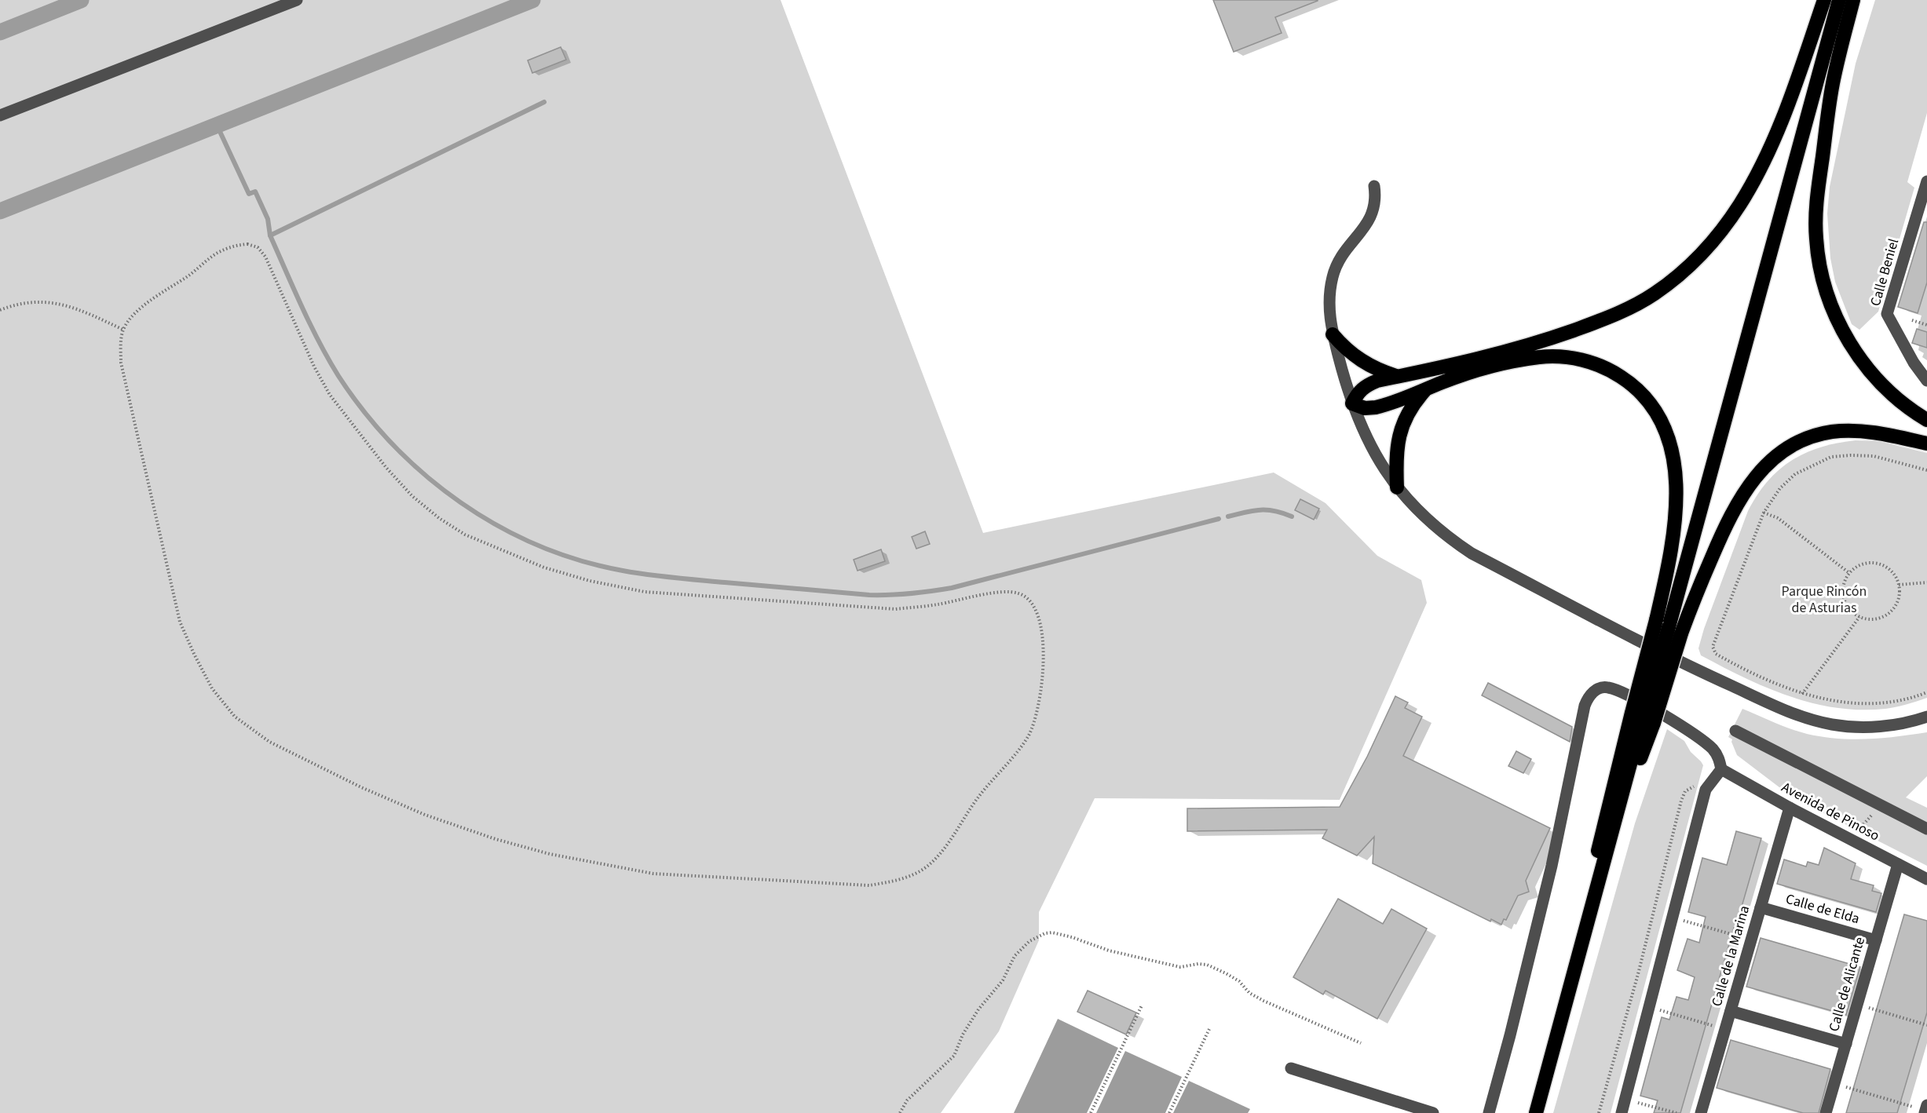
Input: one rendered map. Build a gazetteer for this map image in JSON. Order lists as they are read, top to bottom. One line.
{"streets":{"street":["Calle Beniel","Avenida de Pinoso","Calle de Elda","Calle de la Marina","Calle de Alicante"]},"crossings":[["Avenida de Pinoso","Calle de la Marina"],["Avenida de Pinoso","Calle de Alicante"],["Calle de Elda","Calle de la Marina"],["Calle de Elda","Calle de Alicante"]],"parks":["Parque Rincón de Asturias"]}
